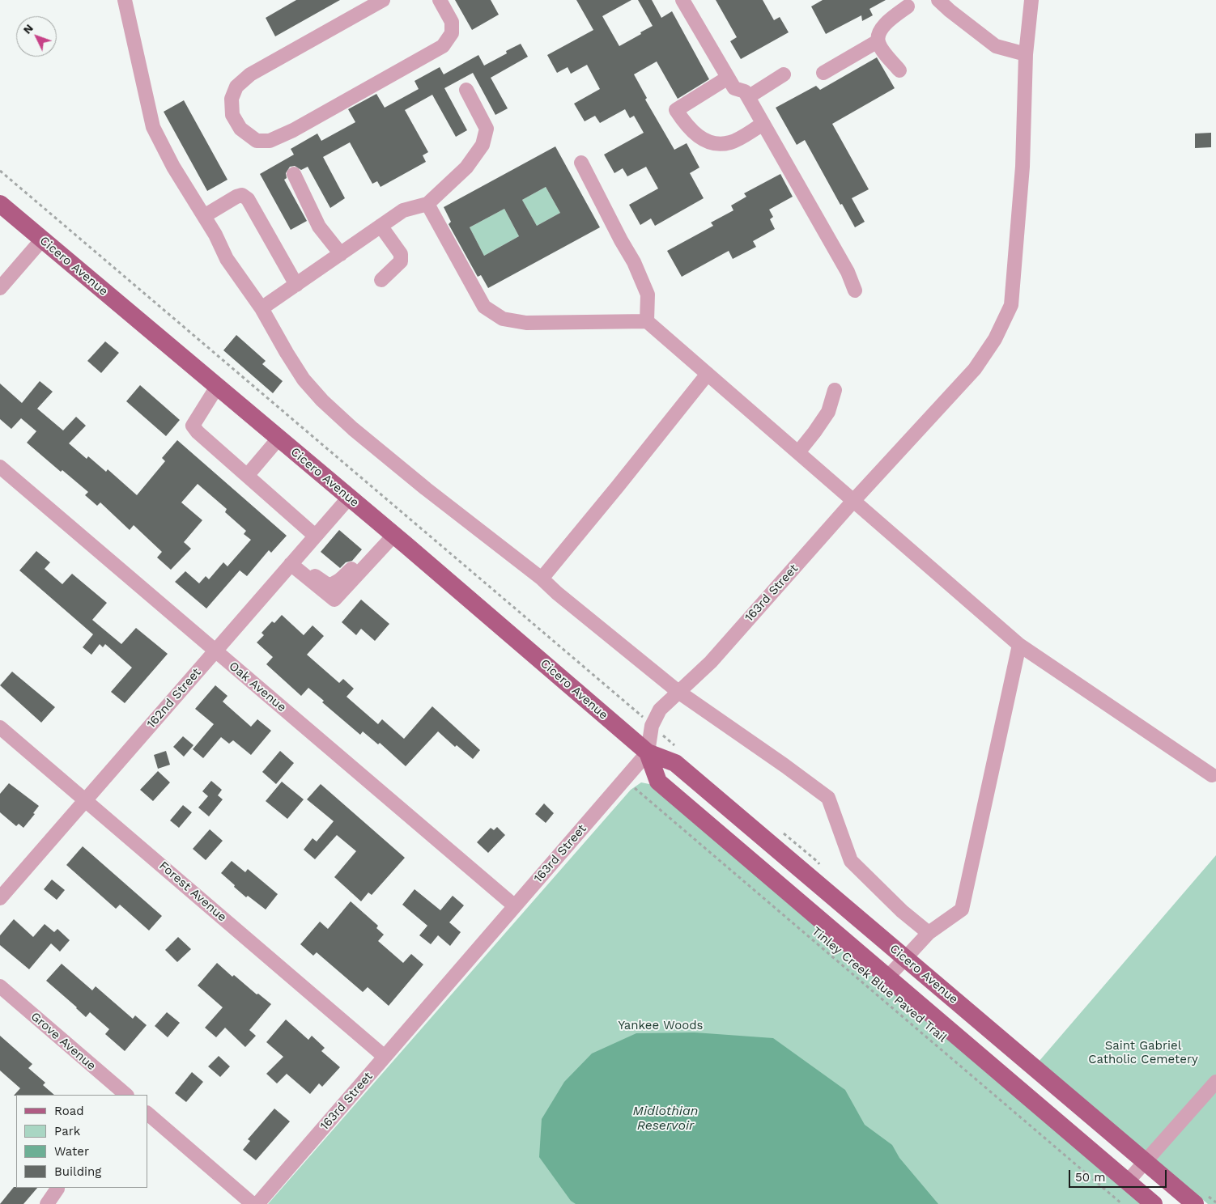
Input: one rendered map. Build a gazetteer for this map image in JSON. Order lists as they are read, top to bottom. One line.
{"streets":{"main road":["Cicero Avenue"],"street":["163rd Street","Oak Avenue","162nd Street","Forest Avenue","Grove Avenue"],"path":["Tinley Creek Blue Paved Trail"]},"crossings":[["Cicero Avenue","163rd Street"],["Cicero Avenue","162nd Street"],["163rd Street","Oak Avenue"],["163rd Street","Forest Avenue"],["163rd Street","Tinley Creek Blue Paved Trail"],["Oak Avenue","162nd Street"],["162nd Street","Forest Avenue"]],"water":["Midlothian Reservoir"],"parks":["Yankee Woods","Saint Gabriel Catholic Cemetery"],"legend":["Road","Park","Water","Building"],"scale_bar":"50 m","north":"top left"}
